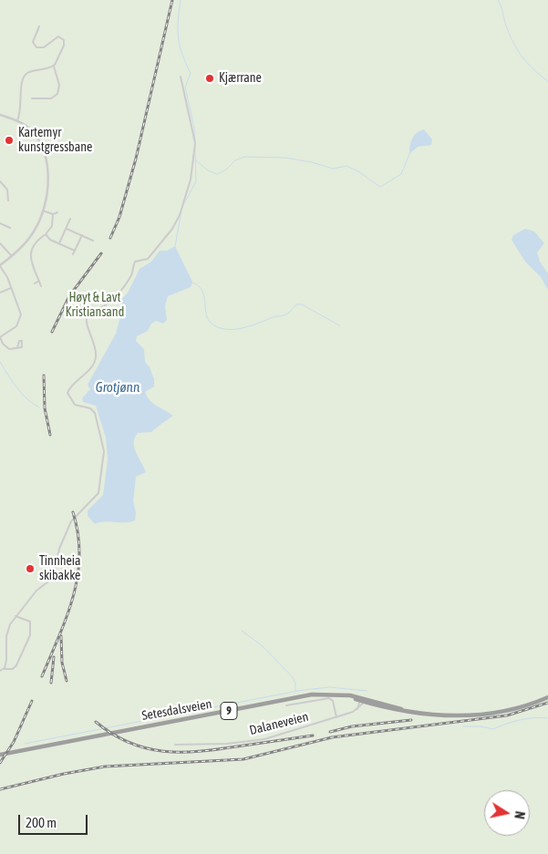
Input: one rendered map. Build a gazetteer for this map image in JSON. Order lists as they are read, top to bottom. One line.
{"streets":{"highway":["Setesdalsveien","9"],"street":["Dalaneveien"]},"crossings":[["Setesdalsveien","Dalaneveien"]],"water":["Grotjønn"],"parks":["Høyt & Lavt Kristiansand"],"places":["Kjærrane","Kartemyr kunstgressbane","Tinnheia skibakke"],"scale_bar":"200 m","north":"right"}
